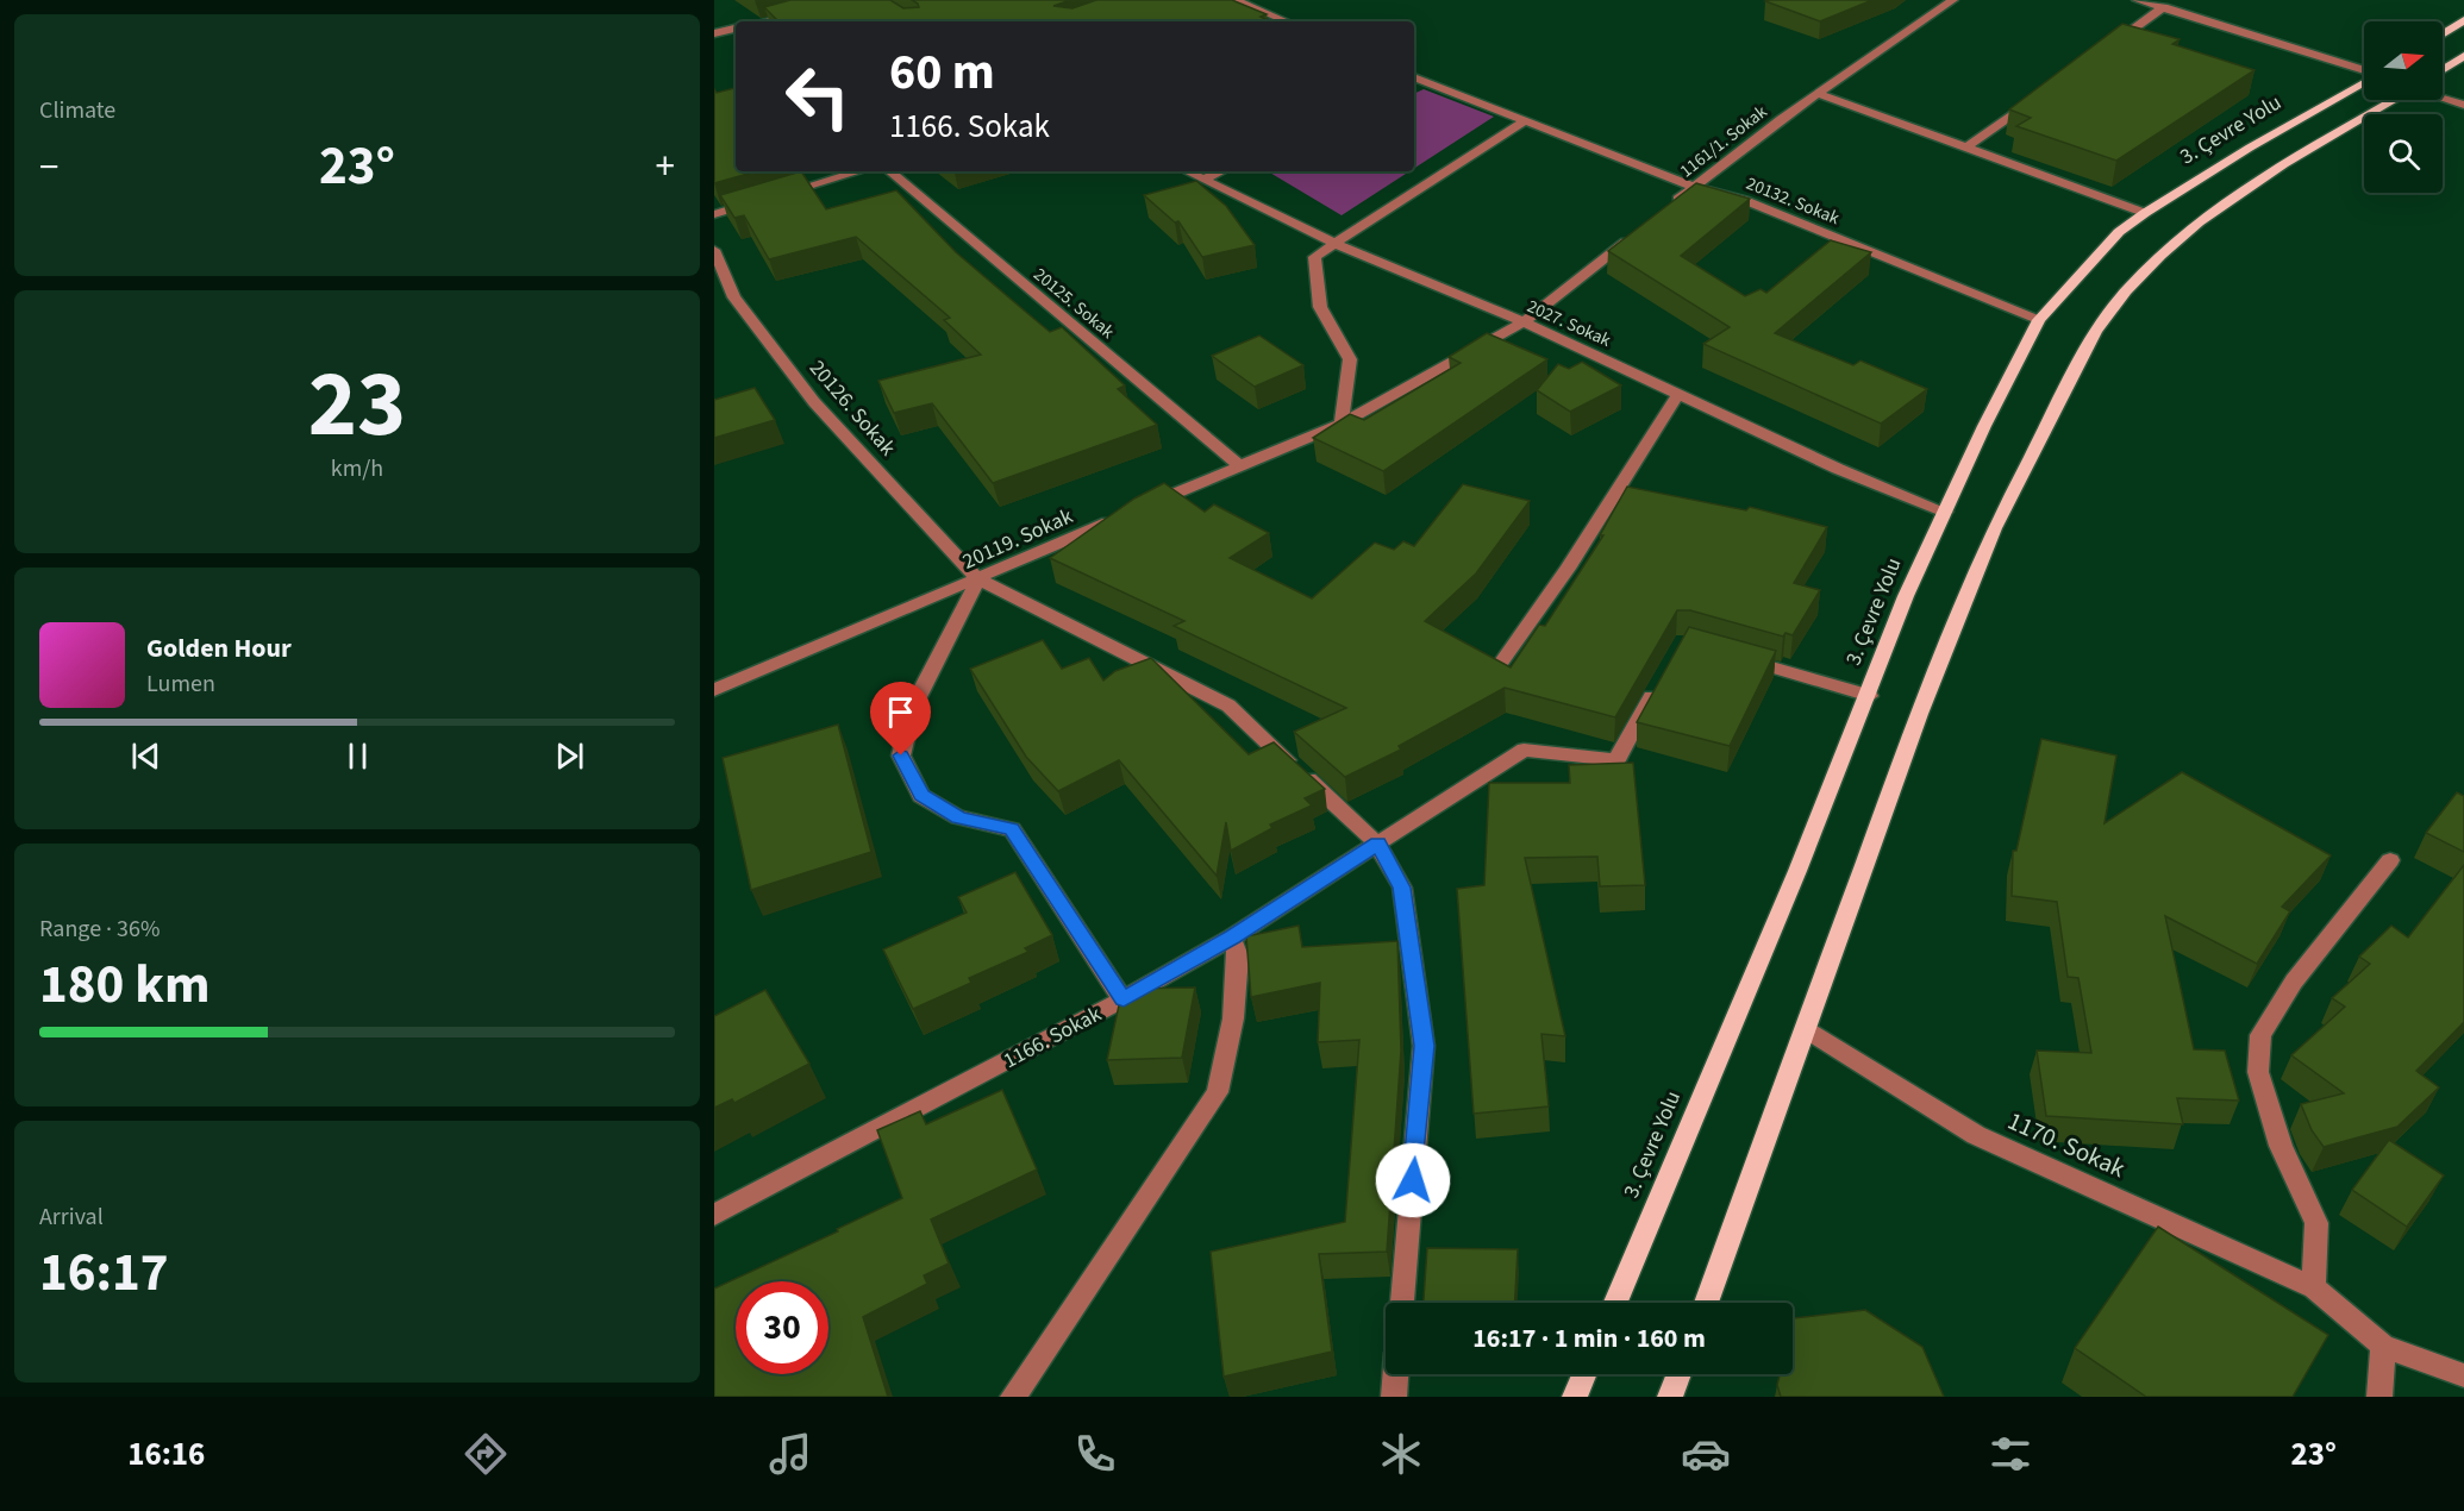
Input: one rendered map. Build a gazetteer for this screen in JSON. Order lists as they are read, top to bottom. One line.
{"streets":{"main road":["3. Çevre Yolu"],"street":["1161/1. Sokak","20132. Sokak","20125. Sokak","2027. Sokak","20126. Sokak","20119. Sokak","1166. Sokak","1170. Sokak"]},"crossings":[["3. Çevre Yolu","20132. Sokak"],["3. Çevre Yolu","2027. Sokak"],["1161/1. Sokak","20132. Sokak"],["20126. Sokak","20119. Sokak"]],"north":"right","page":{"tile":["Climate",["23","km/h"],["Range · 36%","180 km"],["Arrival","16:17"]],"turn":["60 m","1166. Sokak"],"heat":["−","23°","+"],"song":["Golden Hour","Lumen"],"limit":"30","trip":"16:17 · 1 min · 160 m","tabs":["16:16","23°"]}}
